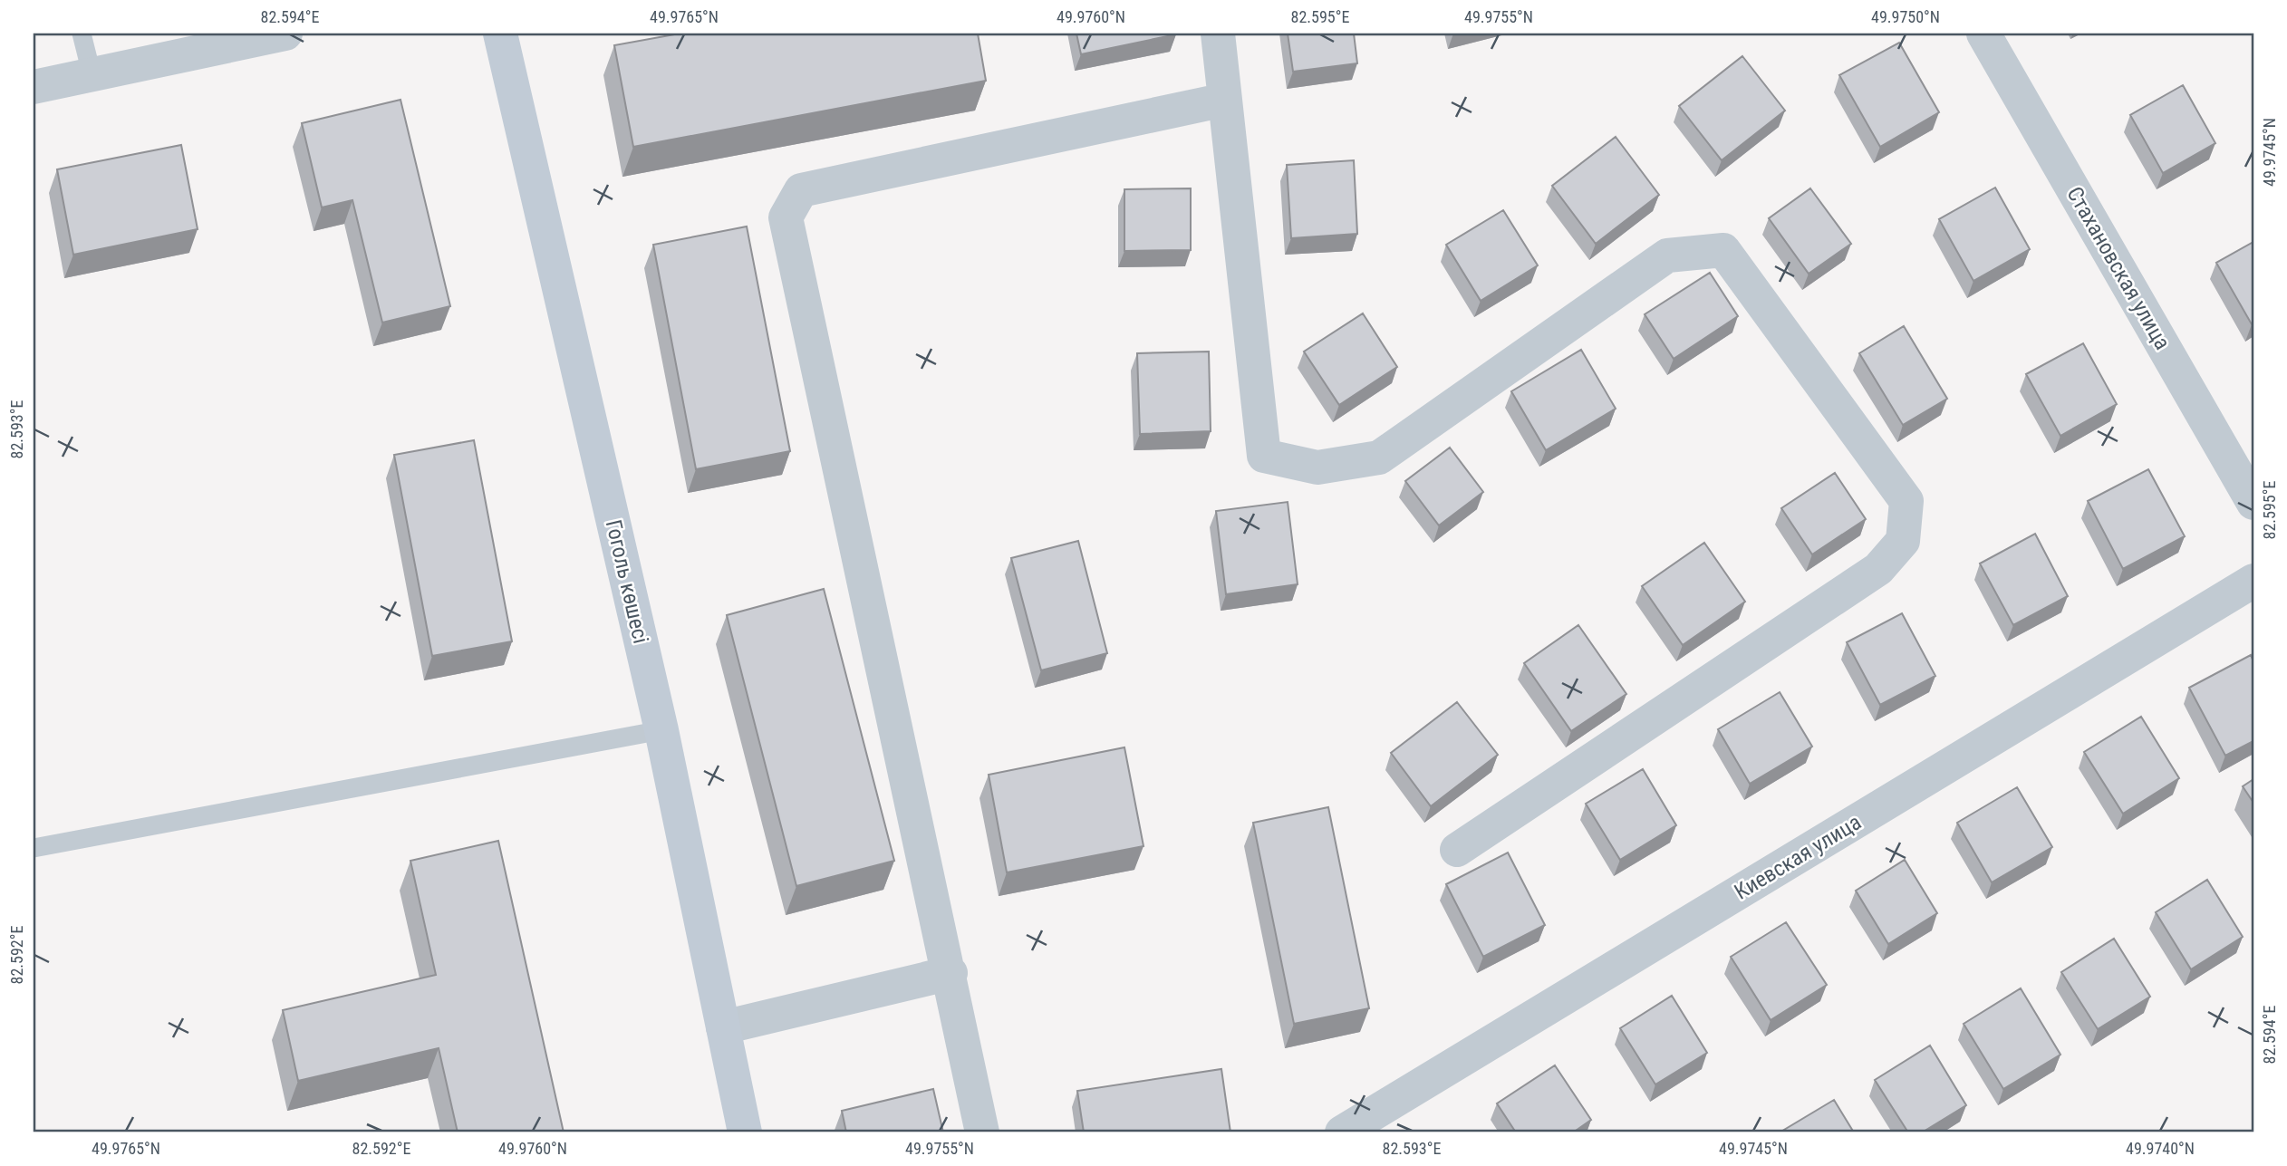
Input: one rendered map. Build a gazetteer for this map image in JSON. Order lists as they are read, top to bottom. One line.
{"streets":{"main road":["Гоголь көшесі"],"street":["Стахановская улица","Киевская улица"]},"coordinates":["82.594°E","49.9765°N","49.9760°N","82.595°E","49.9755°N","49.9750°N","49.9745°N","82.593°E","82.592°E","49.9740°N"]}
